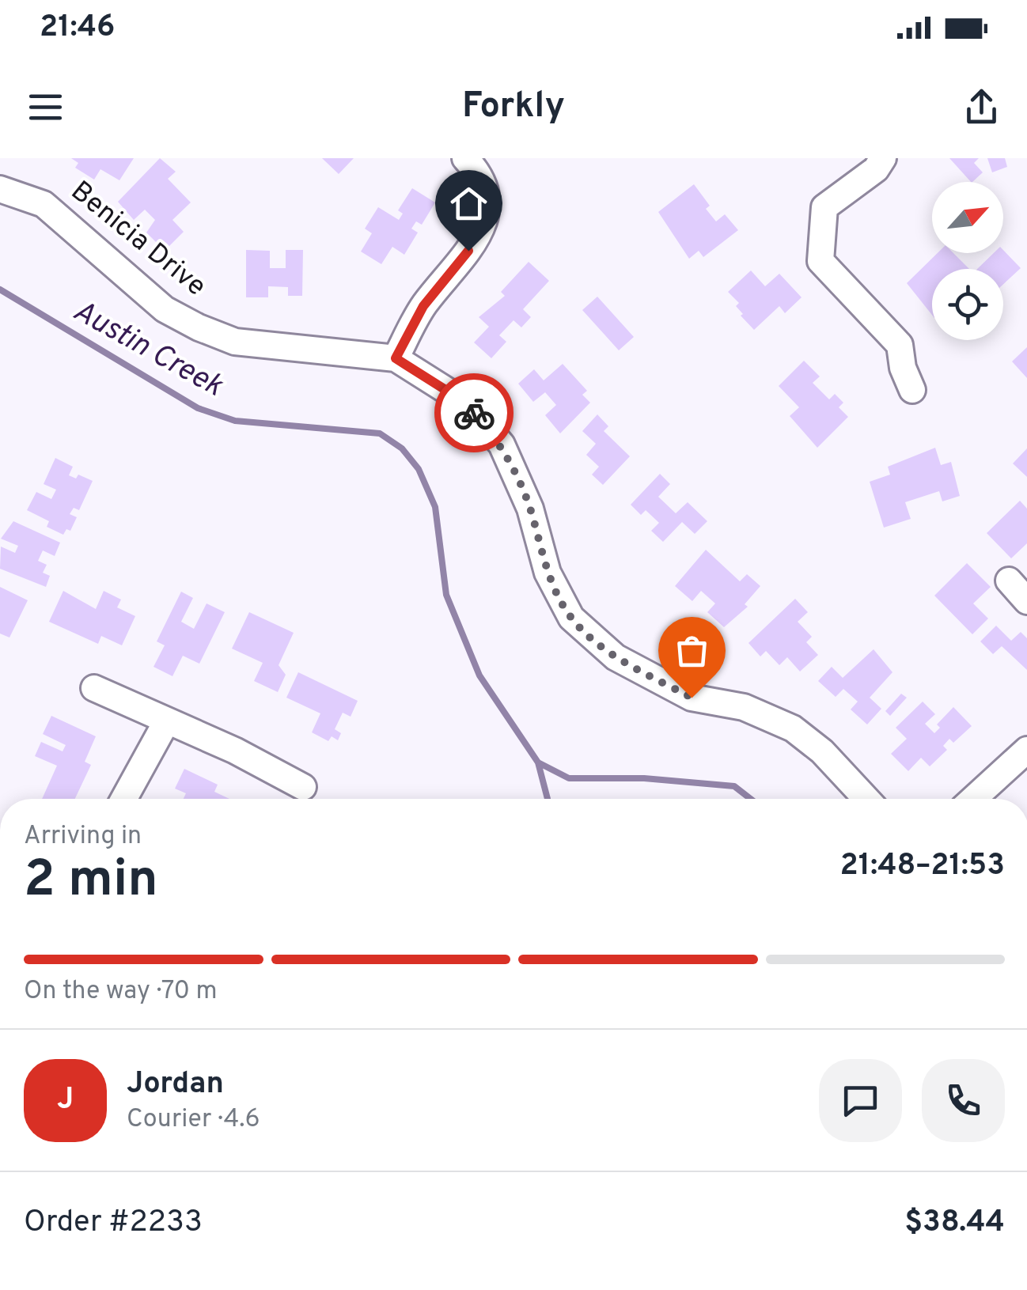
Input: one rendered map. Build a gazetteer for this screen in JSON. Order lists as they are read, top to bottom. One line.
{"streets":{"street":["Benicia Drive"]},"water":["Austin Creek"],"north":"top right","page":{"status":"21:46","header":"Forkly","heading":["2 min","Arriving in","21:48–21:53"],"panel":["Jordan","Courier · 4.6","Order #2233","$38.44"],"bar":"On the way · 70 m","round":"J"}}
